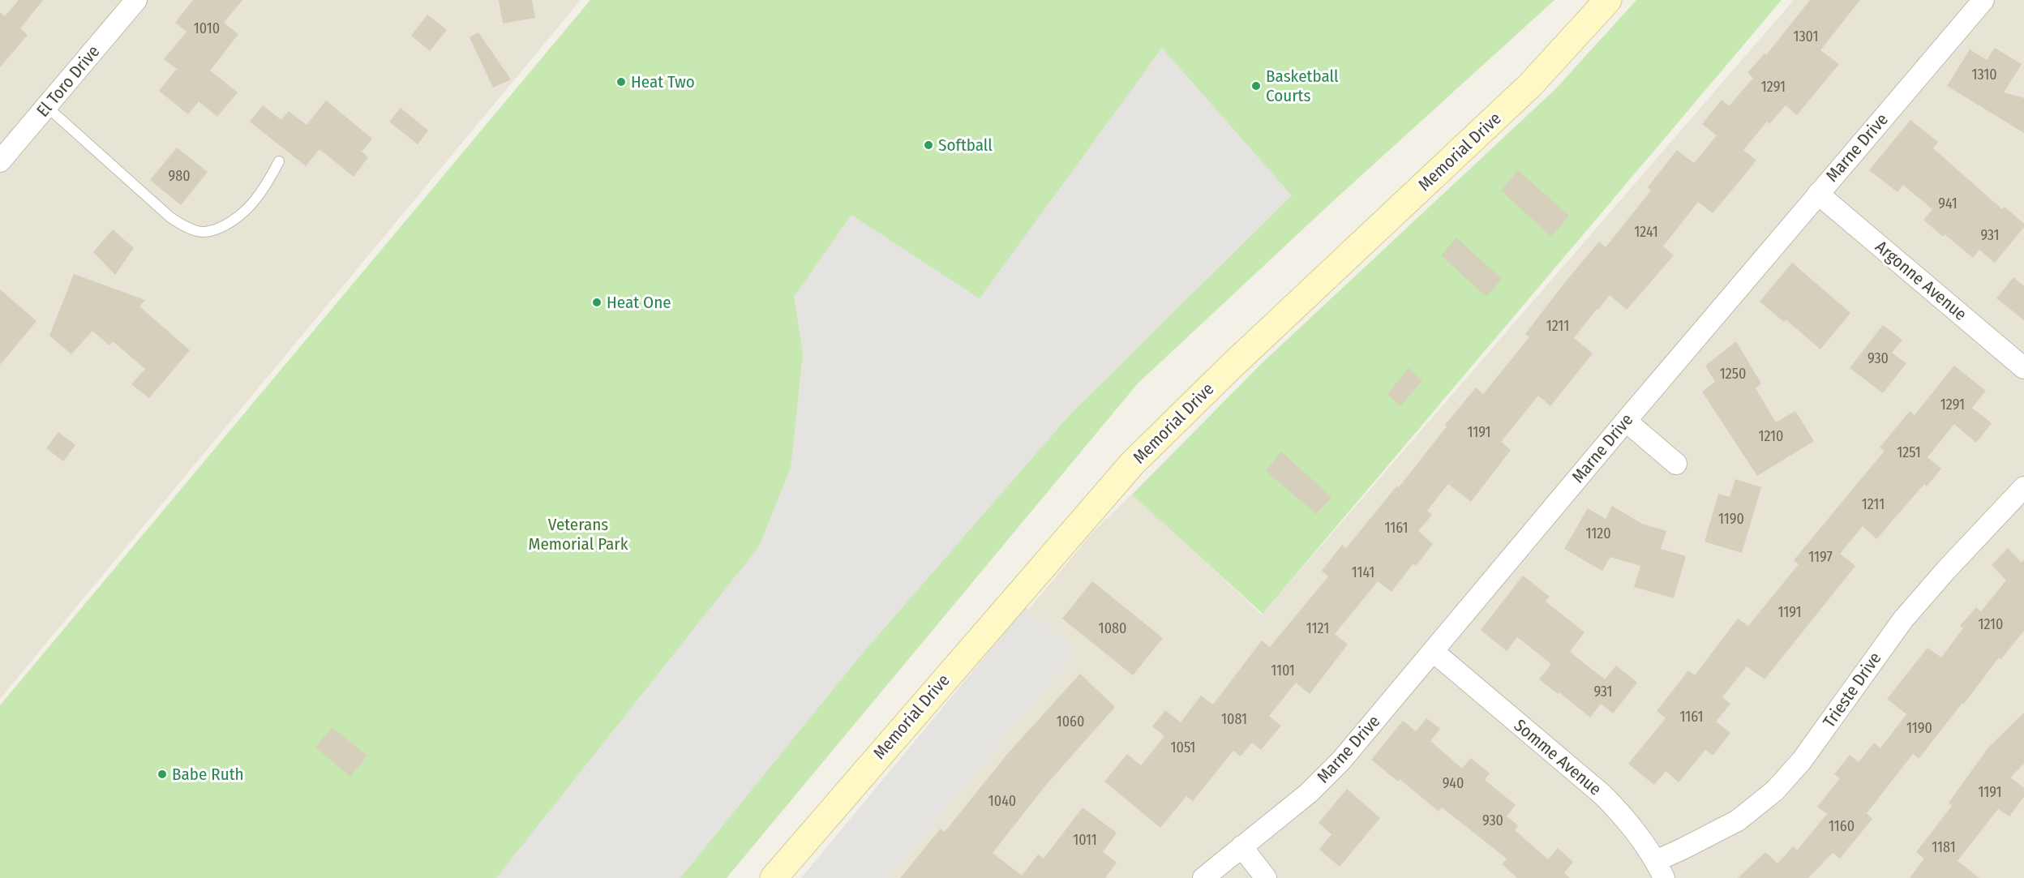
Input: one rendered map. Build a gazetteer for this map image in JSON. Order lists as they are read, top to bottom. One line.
{"streets":{"street":["El Toro Drive","Marne Drive","Memorial Drive","Argonne Avenue","Trieste Drive","Somme Avenue"]},"crossings":[["Marne Drive","Argonne Avenue"],["Marne Drive","Somme Avenue"],["Trieste Drive","Somme Avenue"]],"parks":["Veterans Memorial Park"],"places":["Heat Two","Basketball Courts","Softball","Heat One","Babe Ruth"],"house_numbers":["1010","1301","1310","1291","980","941","1241","931","1211","930","1250","1291","1191","1210","1251","1211","1190","1161","1120","1197","1141","1191","1210","1080","1121","1101","931","1161","1081","1060","1190","1051","940","1191","1040","930","1160","1011","1181"]}
